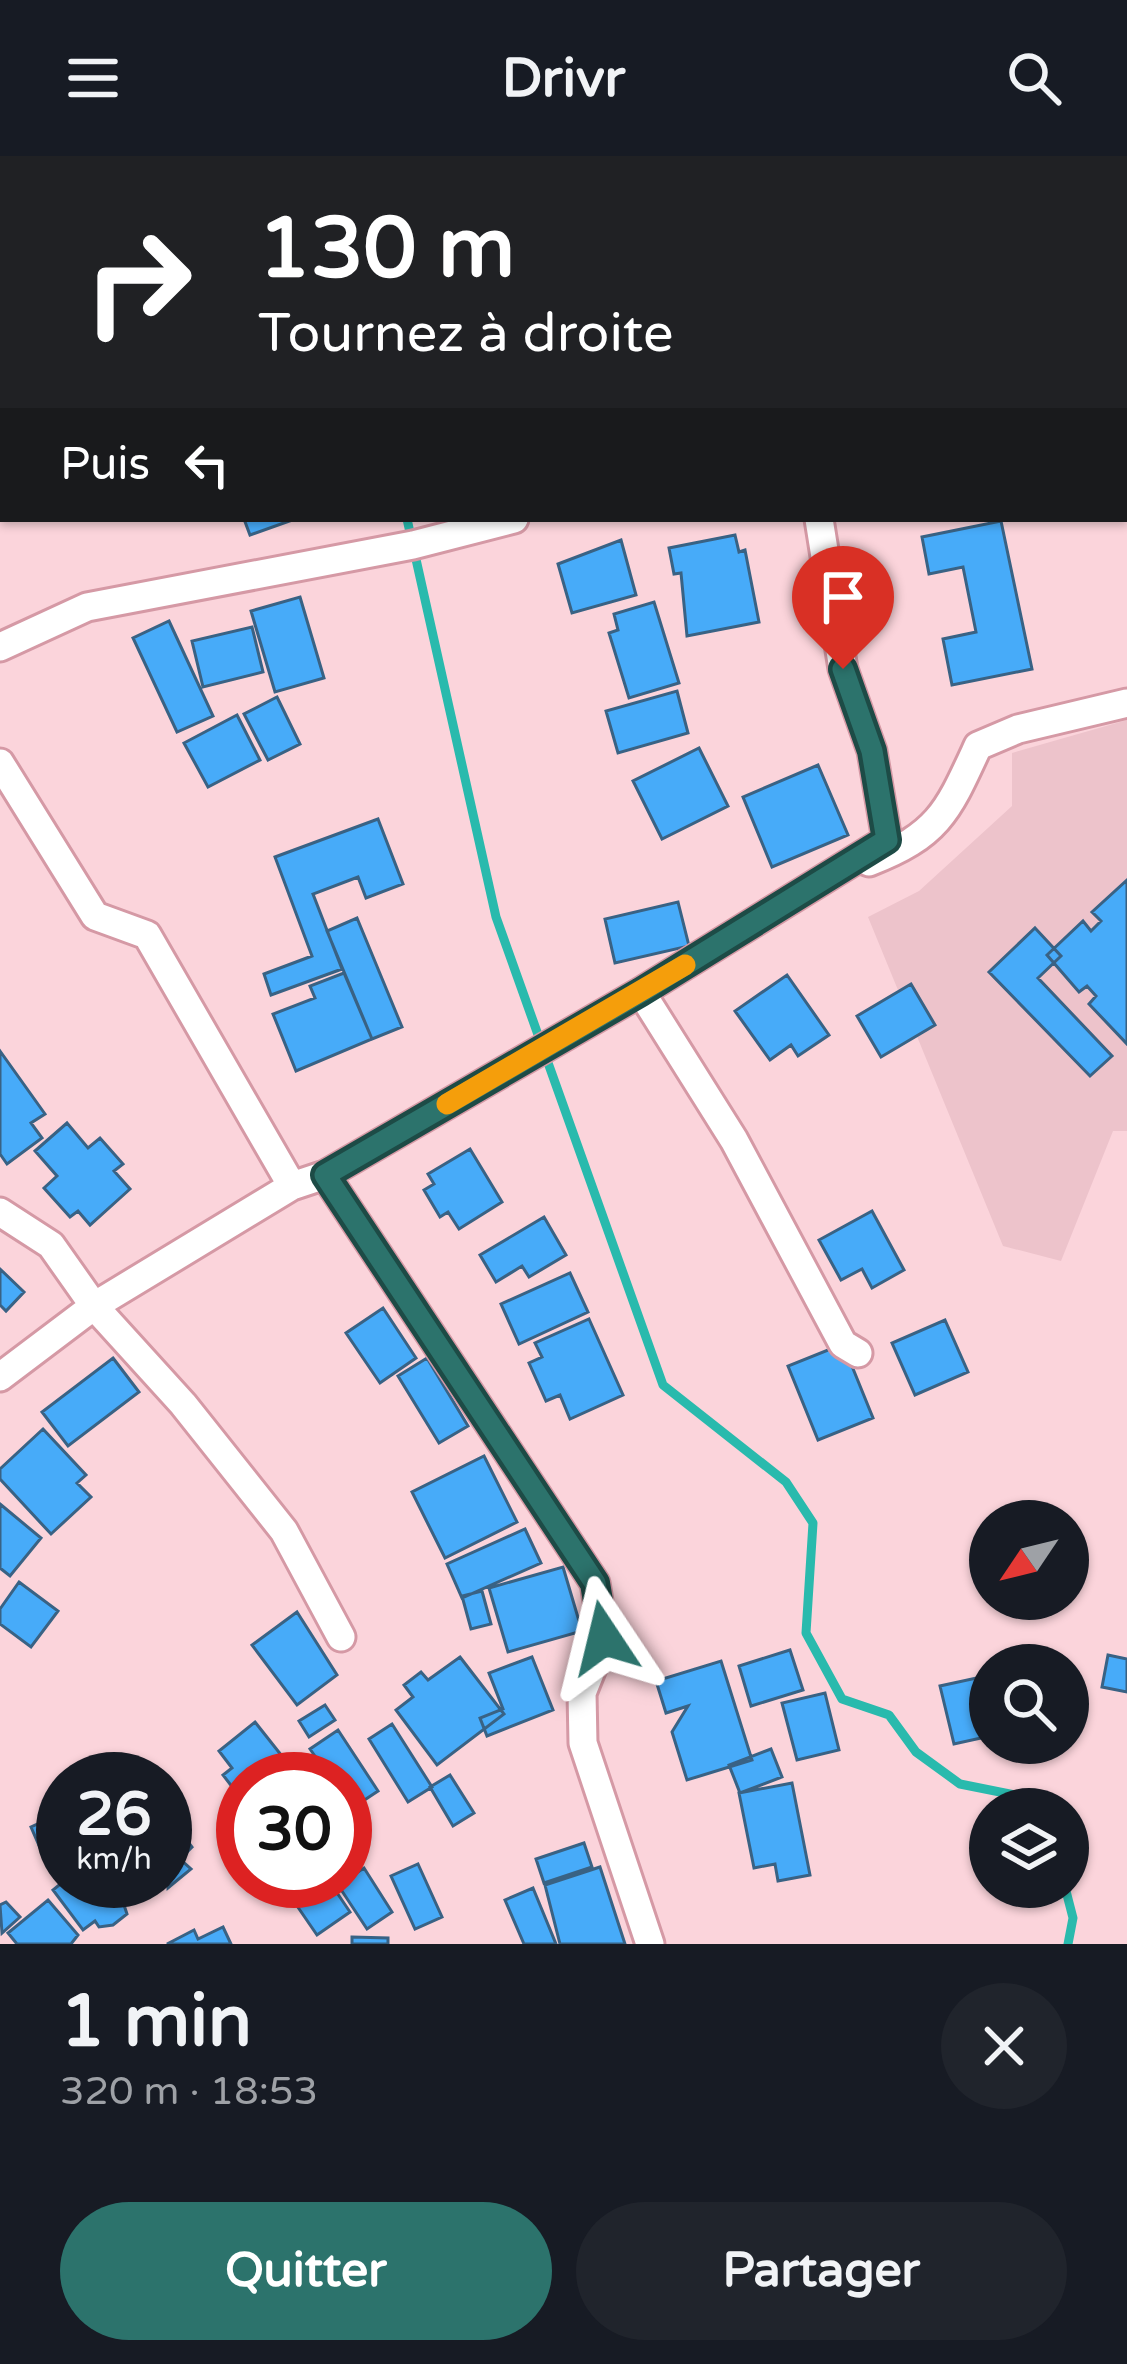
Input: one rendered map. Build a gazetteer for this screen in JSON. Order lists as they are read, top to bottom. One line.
{"north":"bottom left","page":{"header":"Drivr","turn":["130 m","Tournez à droite"],"then":"Puis","speed":"26 km/h","limit":"30","heading":["1 min","320 m · 18:53"],"buttons":["Quitter","Partager"]}}
